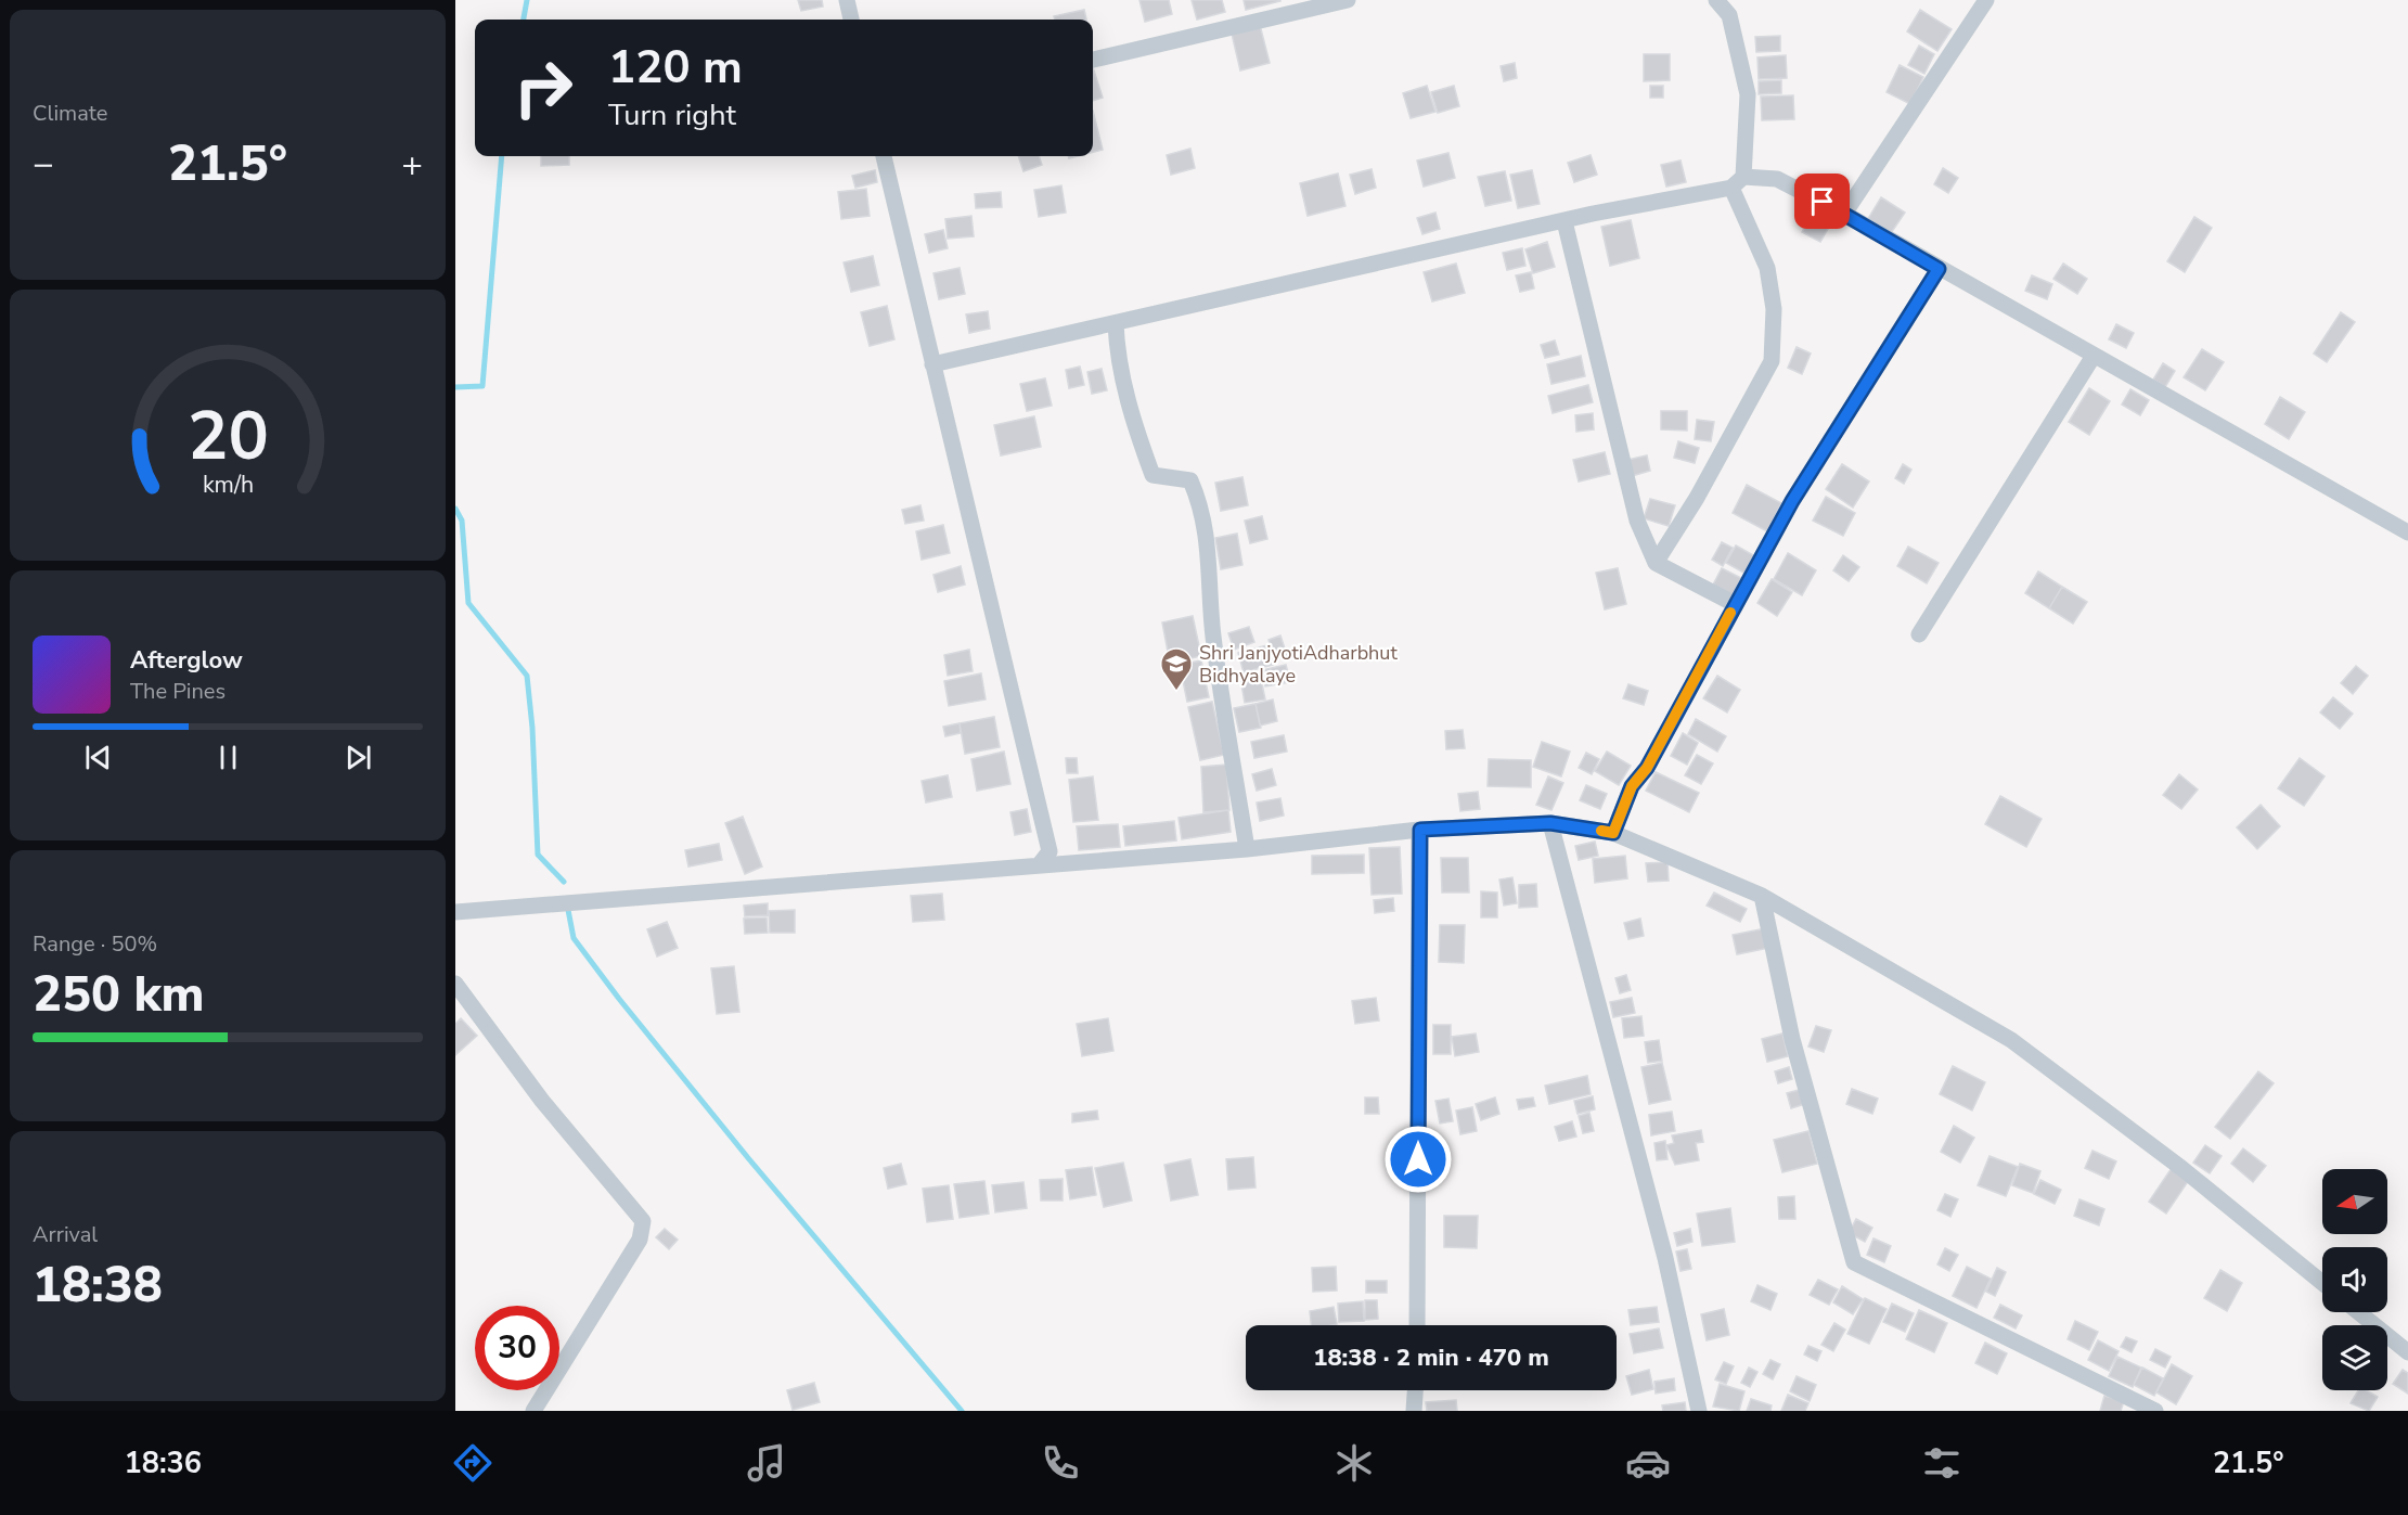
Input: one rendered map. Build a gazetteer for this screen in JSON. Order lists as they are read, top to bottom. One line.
{"places":{"school or university":["Shri JanjyotiAdharbhut Bidhyalaye"]},"north":"left","page":{"tile":["Climate",["Range · 50%","250 km"],["Arrival","18:38"]],"turn":["120 m","Turn right"],"heat":["−","21.5°","+"],"song":["Afterglow","The Pines"],"limit":"30","trip":"18:38 · 2 min · 470 m","tabs":["18:36","21.5°"],"gauge":["20","km/h"]}}
